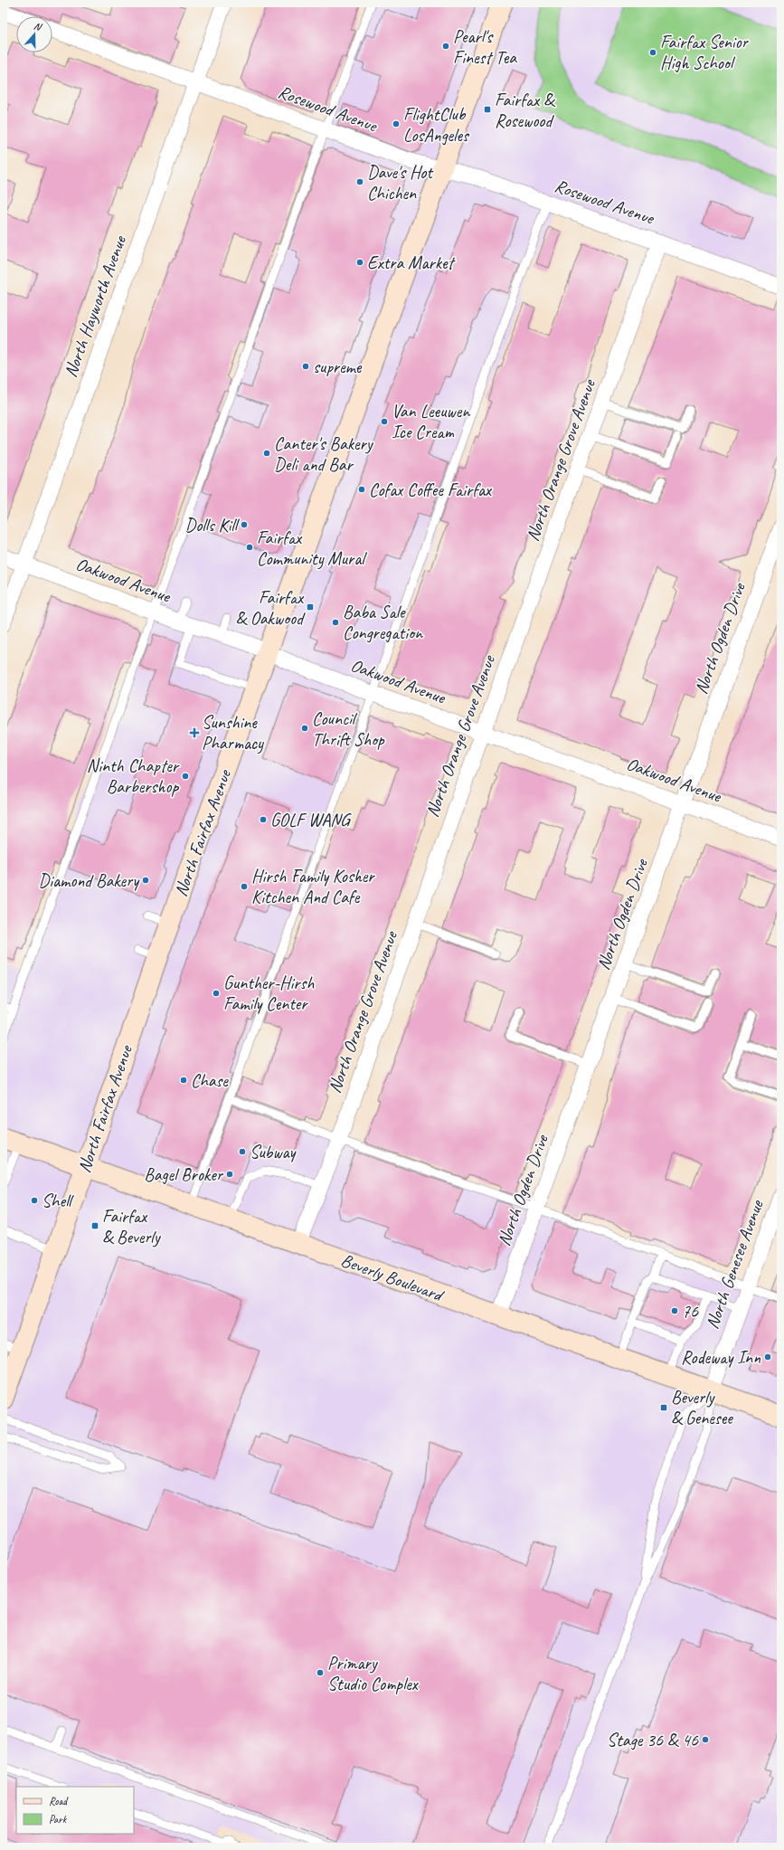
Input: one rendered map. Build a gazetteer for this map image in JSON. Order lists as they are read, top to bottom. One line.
{"streets":{"main road":["North Fairfax Avenue","Beverly Boulevard"],"street":["Rosewood Avenue","North Hayworth Avenue","North Orange Grove Avenue","Oakwood Avenue","North Ogden Drive","North Genesee Avenue"]},"crossings":[["Rosewood Avenue","North Hayworth Avenue"],["Rosewood Avenue","North Orange Grove Avenue"],["Rosewood Avenue","North Fairfax Avenue"],["North Hayworth Avenue","Oakwood Avenue"],["North Orange Grove Avenue","Oakwood Avenue"],["North Orange Grove Avenue","Beverly Boulevard"],["Oakwood Avenue","North Ogden Drive"],["Oakwood Avenue","North Fairfax Avenue"],["North Ogden Drive","Beverly Boulevard"],["North Fairfax Avenue","Beverly Boulevard"],["North Genesee Avenue","Beverly Boulevard"]],"places":{"other":["Pearl's Finest Tea","Fairfax Senior High School","FlightClub LosAngeles","Dave's Hot Chichen","Extra Market","supreme","Van Leeuwen Ice Cream","Canter's Bakery Deli and Bar","Cofax Coffee Fairfax","Dolls Kill","Fairfax Community Mural","Baba Sale Congregation","Council Thrift Shop","Ninth Chapter Barbershop","GOLF WANG","Diamond Bakery","Hirsh Family Kosher Kitchen And Cafe","Gunther-Hirsh Family Center","Chase","Subway","Bagel Broker","Shell","76","Rodeway Inn","Primary Studio Complex","Stage 36 & 46"],"transit":["Fairfax & Rosewood","Fairfax & Oakwood","Fairfax & Beverly","Beverly & Genesee"],"health":["Sunshine Pharmacy"]},"legend":["Road","Park"],"north":"top"}
